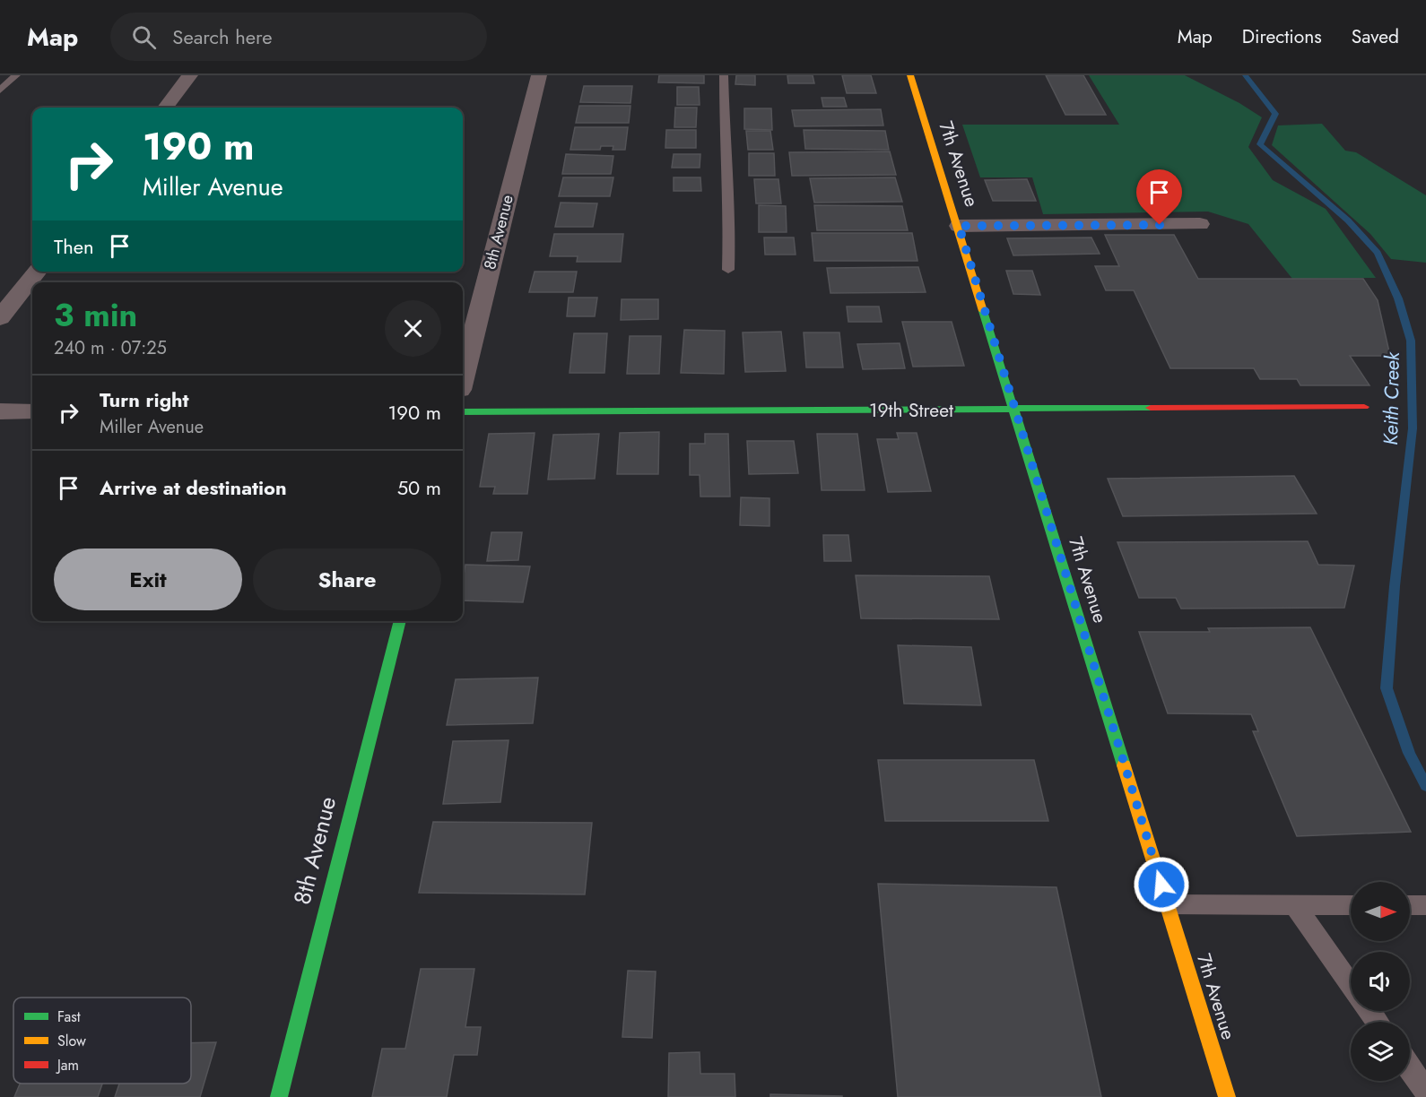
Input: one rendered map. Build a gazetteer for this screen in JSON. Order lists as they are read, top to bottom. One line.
{"streets":{"street":["7th Avenue","8th Avenue","19th Street"]},"crossings":[["7th Avenue","19th Street"]],"water":["Keith Creek"],"legend":["Fast","Slow","Jam"],"north":"right","page":{"header":"Map","search":"Search here","nav":["Map","Directions","Saved"],"turn":["190 m","Miller Avenue"],"then":"Then","heading":["3 min","240 m · 07:25"],"list":[{"name":"Turn right","note":"Miller Avenue","value":"190 m"},{"name":"Arrive at destination","value":"50 m"}],"buttons":["Exit","Share"]}}
